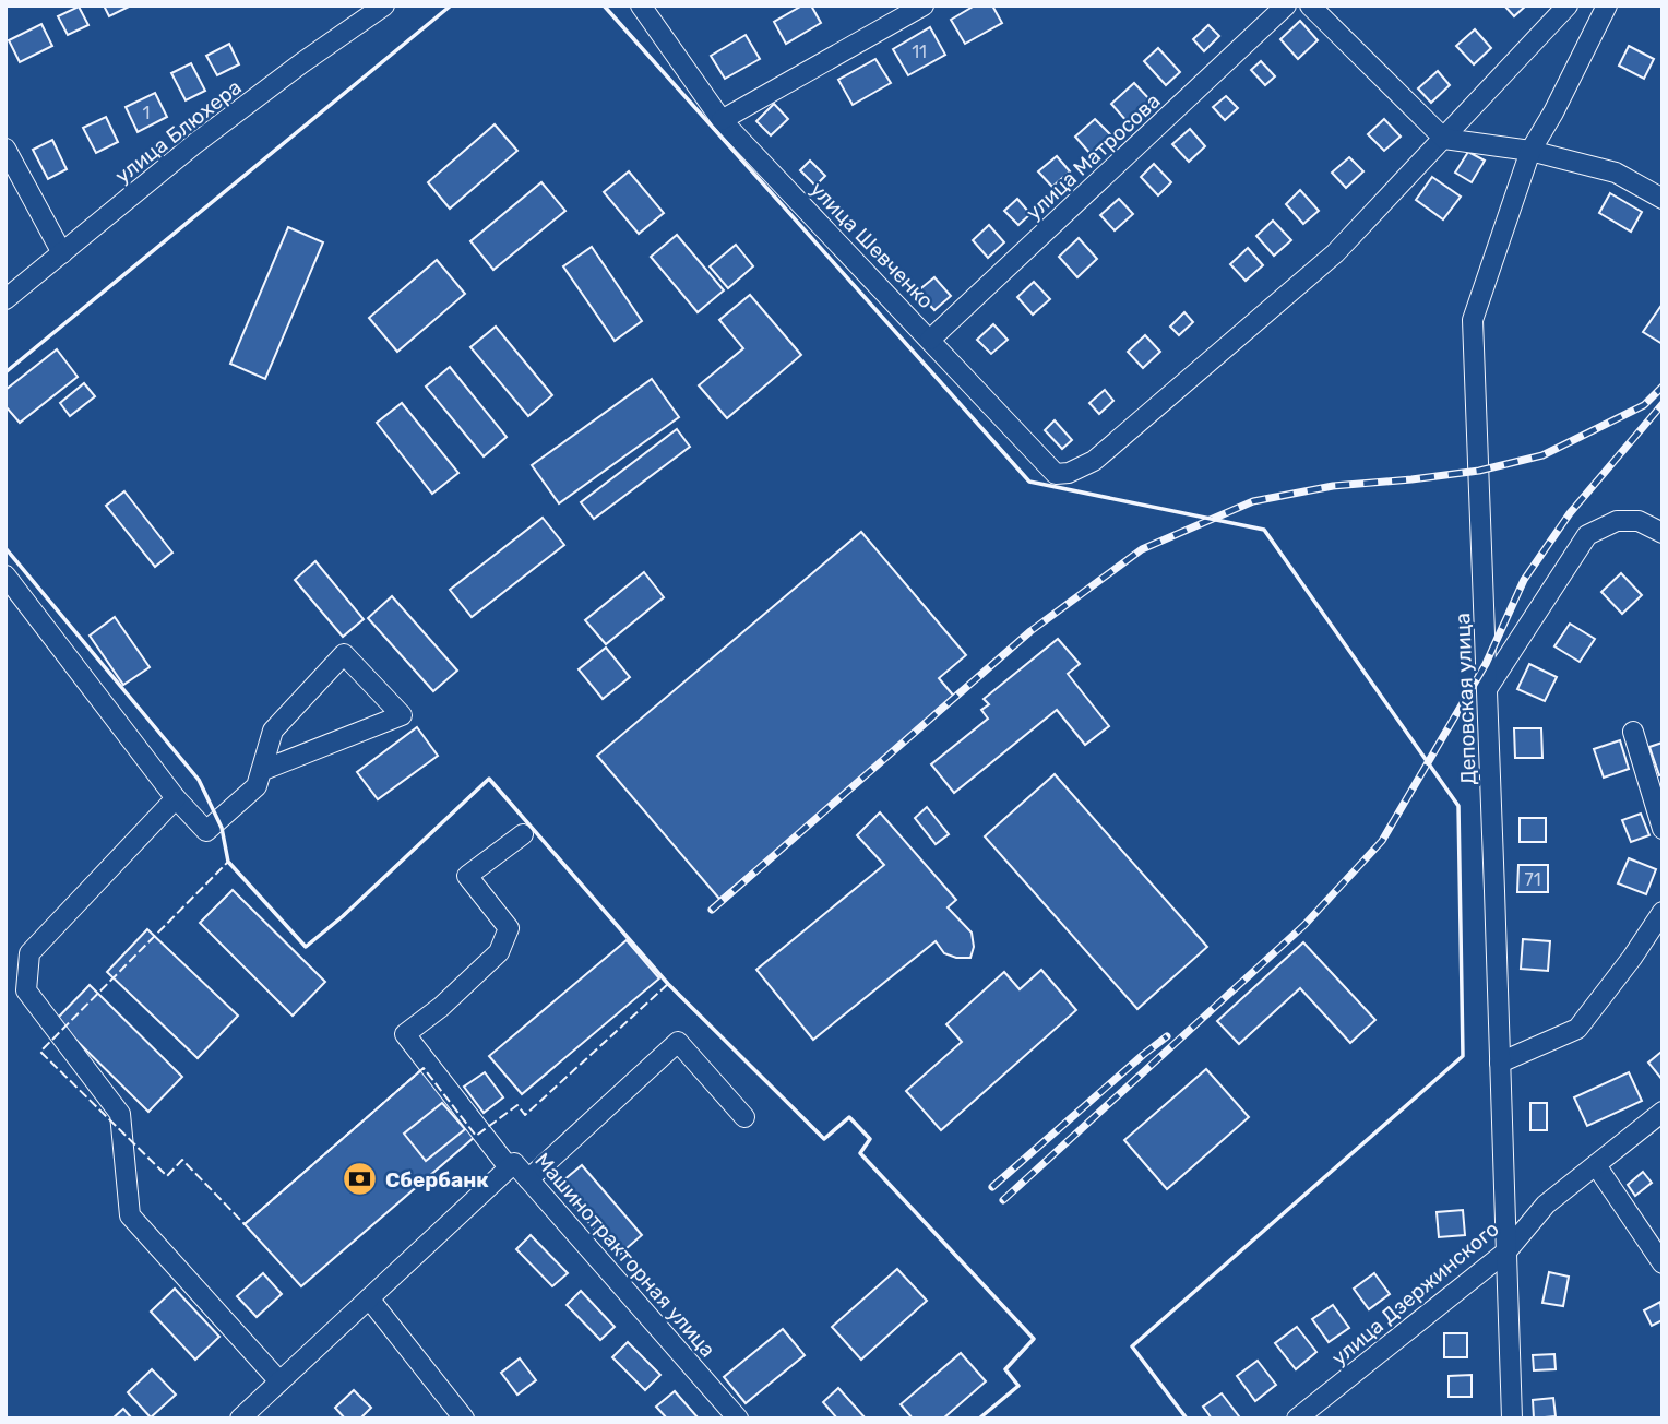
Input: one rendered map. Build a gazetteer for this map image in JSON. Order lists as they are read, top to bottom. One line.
{"streets":{"street":["улица Блюхера","улица Матросова","улица Шевченко","Деповская улица","Машинотракторная улица","улица Дзержинского"]},"crossings":[["улица Матросова","улица Шевченко"],["Деповская улица","улица Дзержинского"]],"places":{"bank":["Сбербанк"]},"house_numbers":["11","1","71"]}
